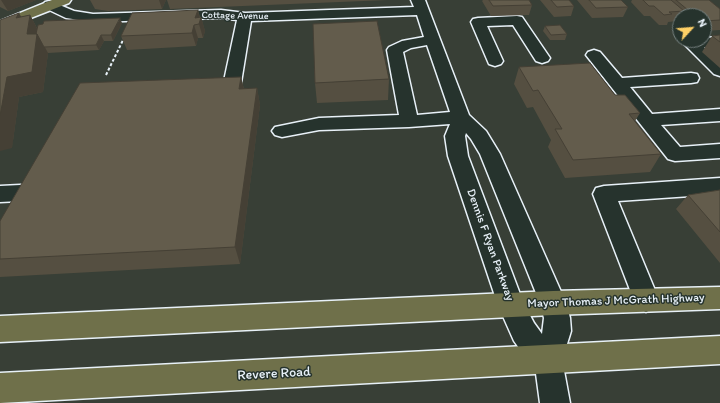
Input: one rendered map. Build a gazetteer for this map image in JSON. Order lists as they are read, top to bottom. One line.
{"streets":{"main road":["Mayor Thomas J McGrath Highway","Revere Road"],"street":["Cottage Avenue","Dennis F Ryan Parkway"]},"crossings":[["Dennis F Ryan Parkway","Mayor Thomas J McGrath Highway"],["Dennis F Ryan Parkway","Revere Road"]],"north":"top right"}
